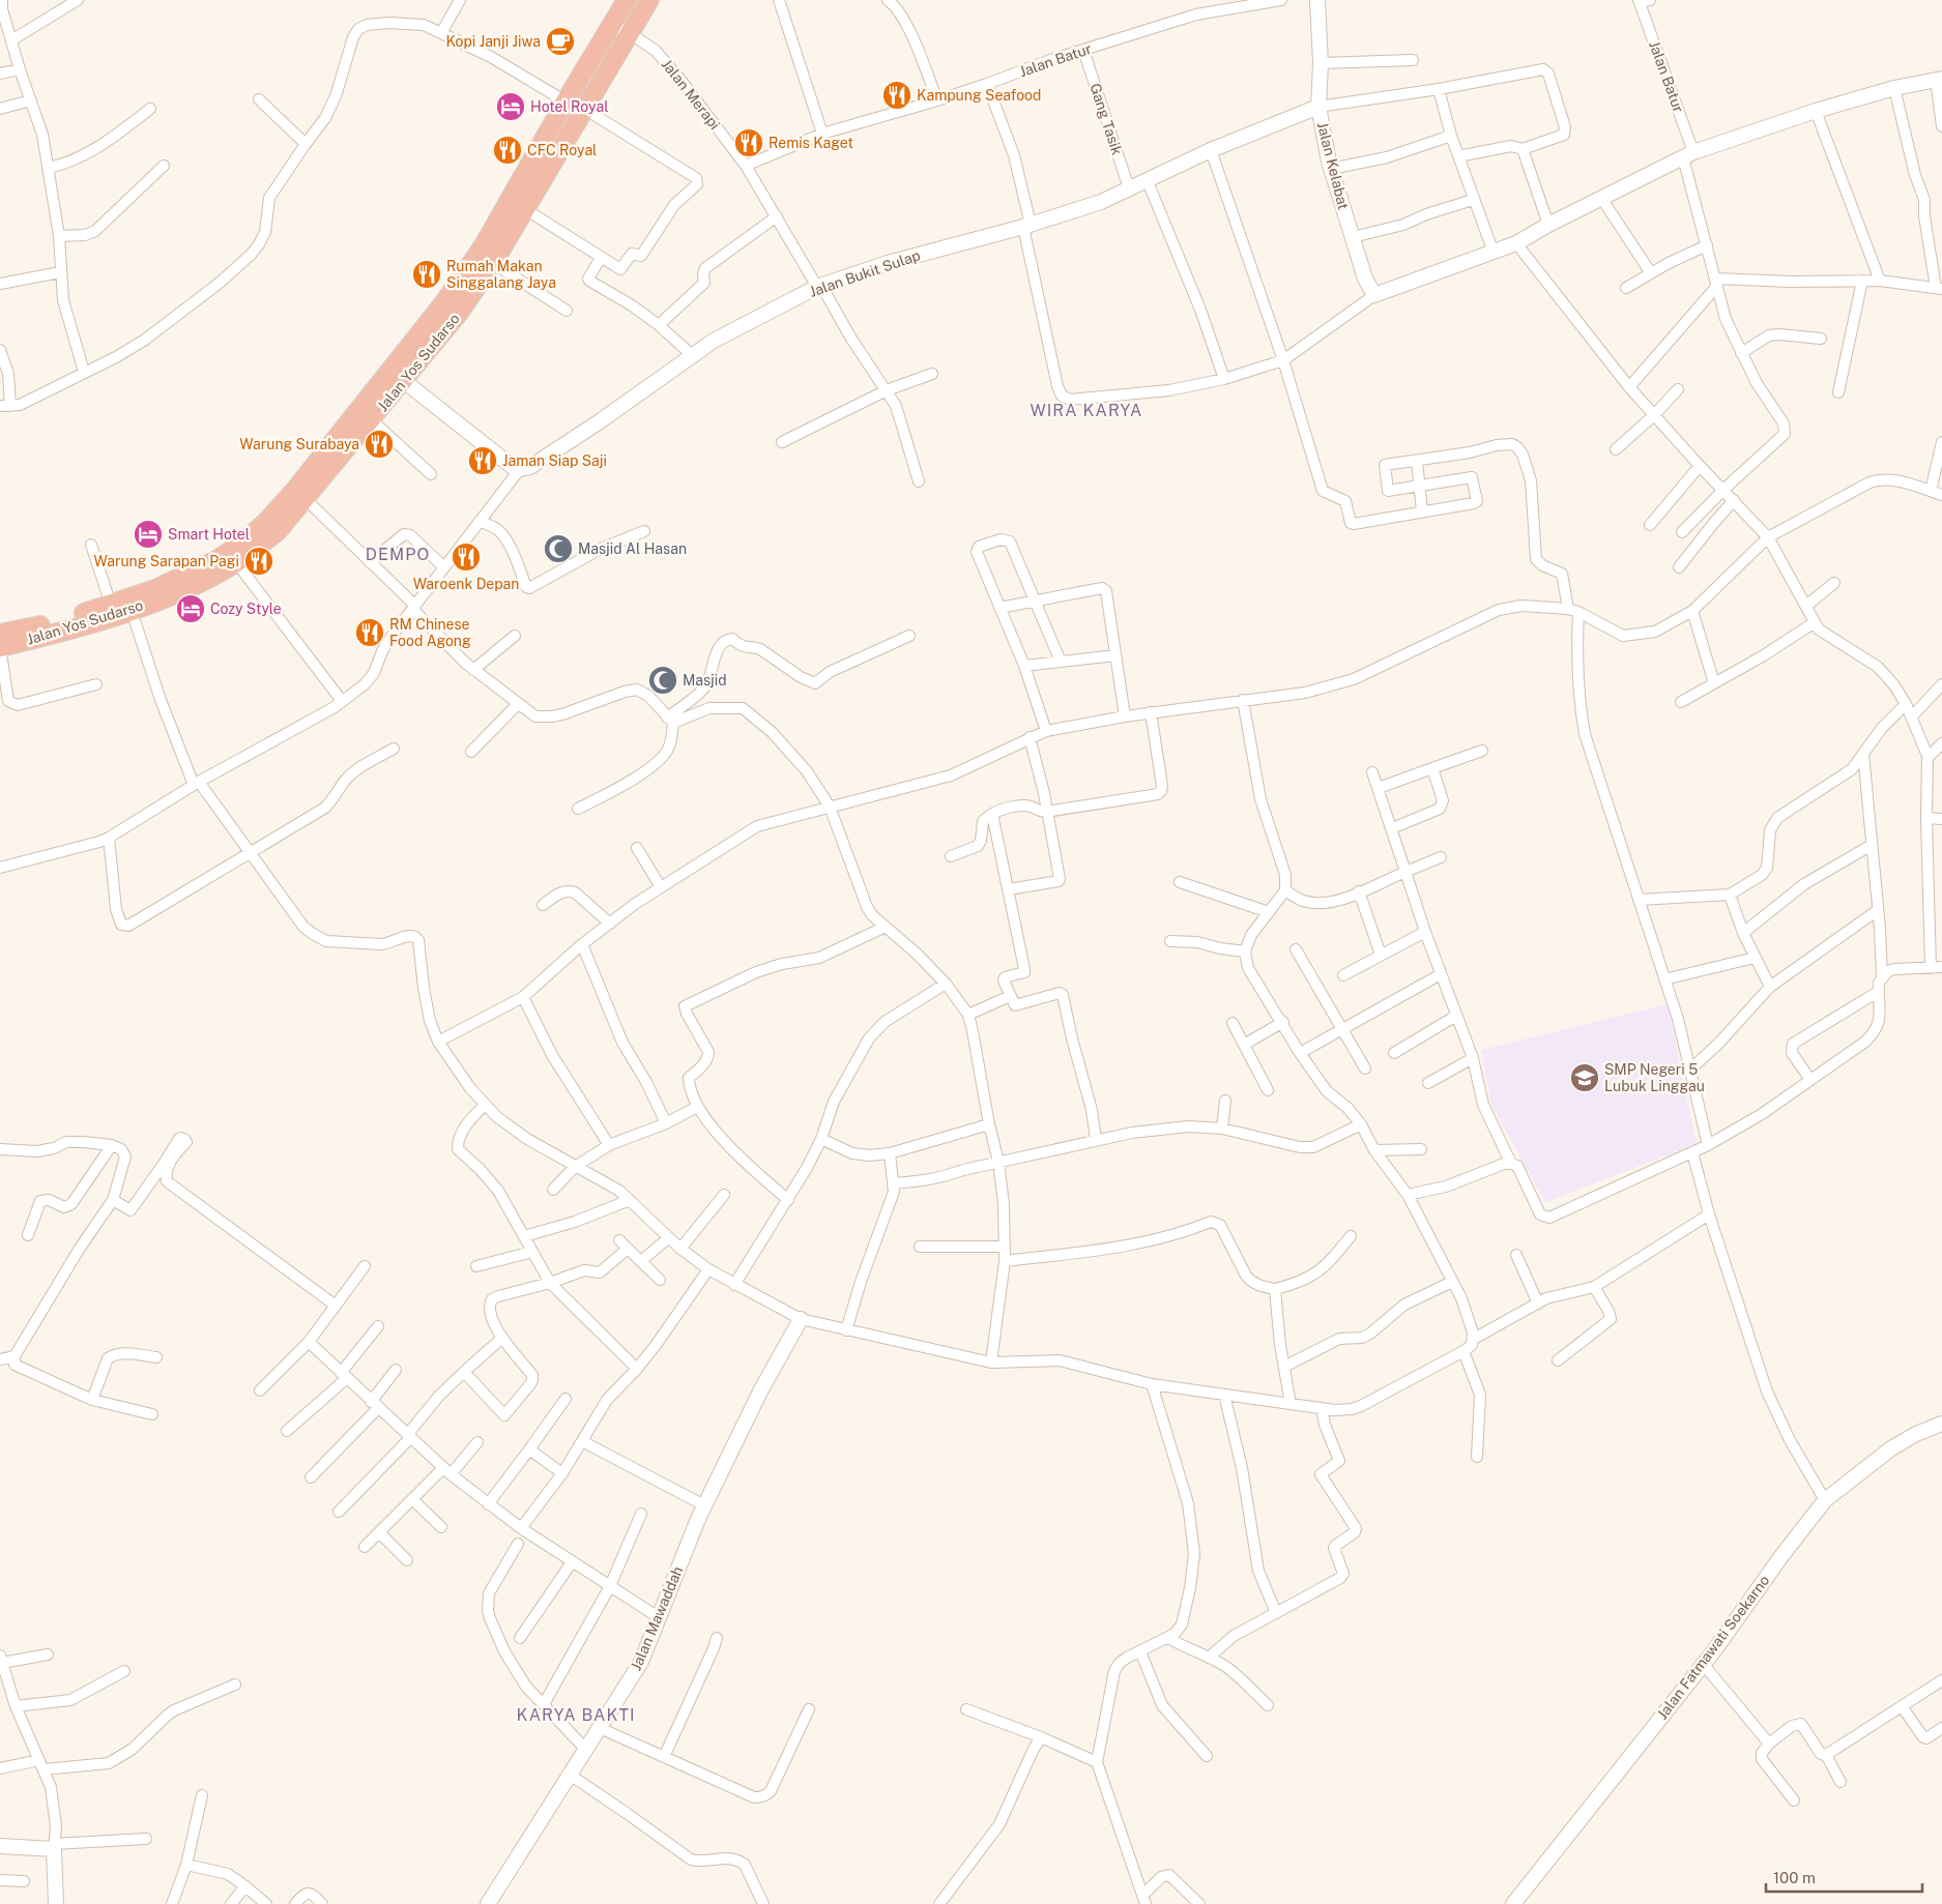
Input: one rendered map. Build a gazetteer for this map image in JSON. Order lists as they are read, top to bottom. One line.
{"streets":{"highway":["Jalan Yos Sudarso"],"street":["Jalan Batur","Jalan Merapi","Gang Tasik","Jalan Kelabat","Jalan Bukit Sulap","Jalan Mawaddah","Jalan Fatmawati Soekarno"]},"crossings":[["Jalan Batur","Jalan Merapi"],["Jalan Batur","Gang Tasik"],["Jalan Merapi","Jalan Bukit Sulap"],["Jalan Merapi","Jalan Yos Sudarso"],["Gang Tasik","Jalan Bukit Sulap"],["Jalan Kelabat","Jalan Bukit Sulap"]],"districts":["WIRA KARYA","DEMPO","KARYA BAKTI"],"places":{"cafe":["Kopi Janji Jiwa"],"restaurant":["Kampung Seafood","Remis Kaget","CFC Royal","Rumah Makan Singgalang Jaya","Warung Surabaya","Jaman Siap Saji","Waroenk Depan","Warung Sarapan Pagi","RM Chinese Food Agong"],"hotel":["Hotel Royal","Smart Hotel","Cozy Style"],"mosque":["Masjid Al Hasan","Masjid"],"school or university":["SMP Negeri 5 Lubuk Linggau"]},"scale_bar":"100 m"}
